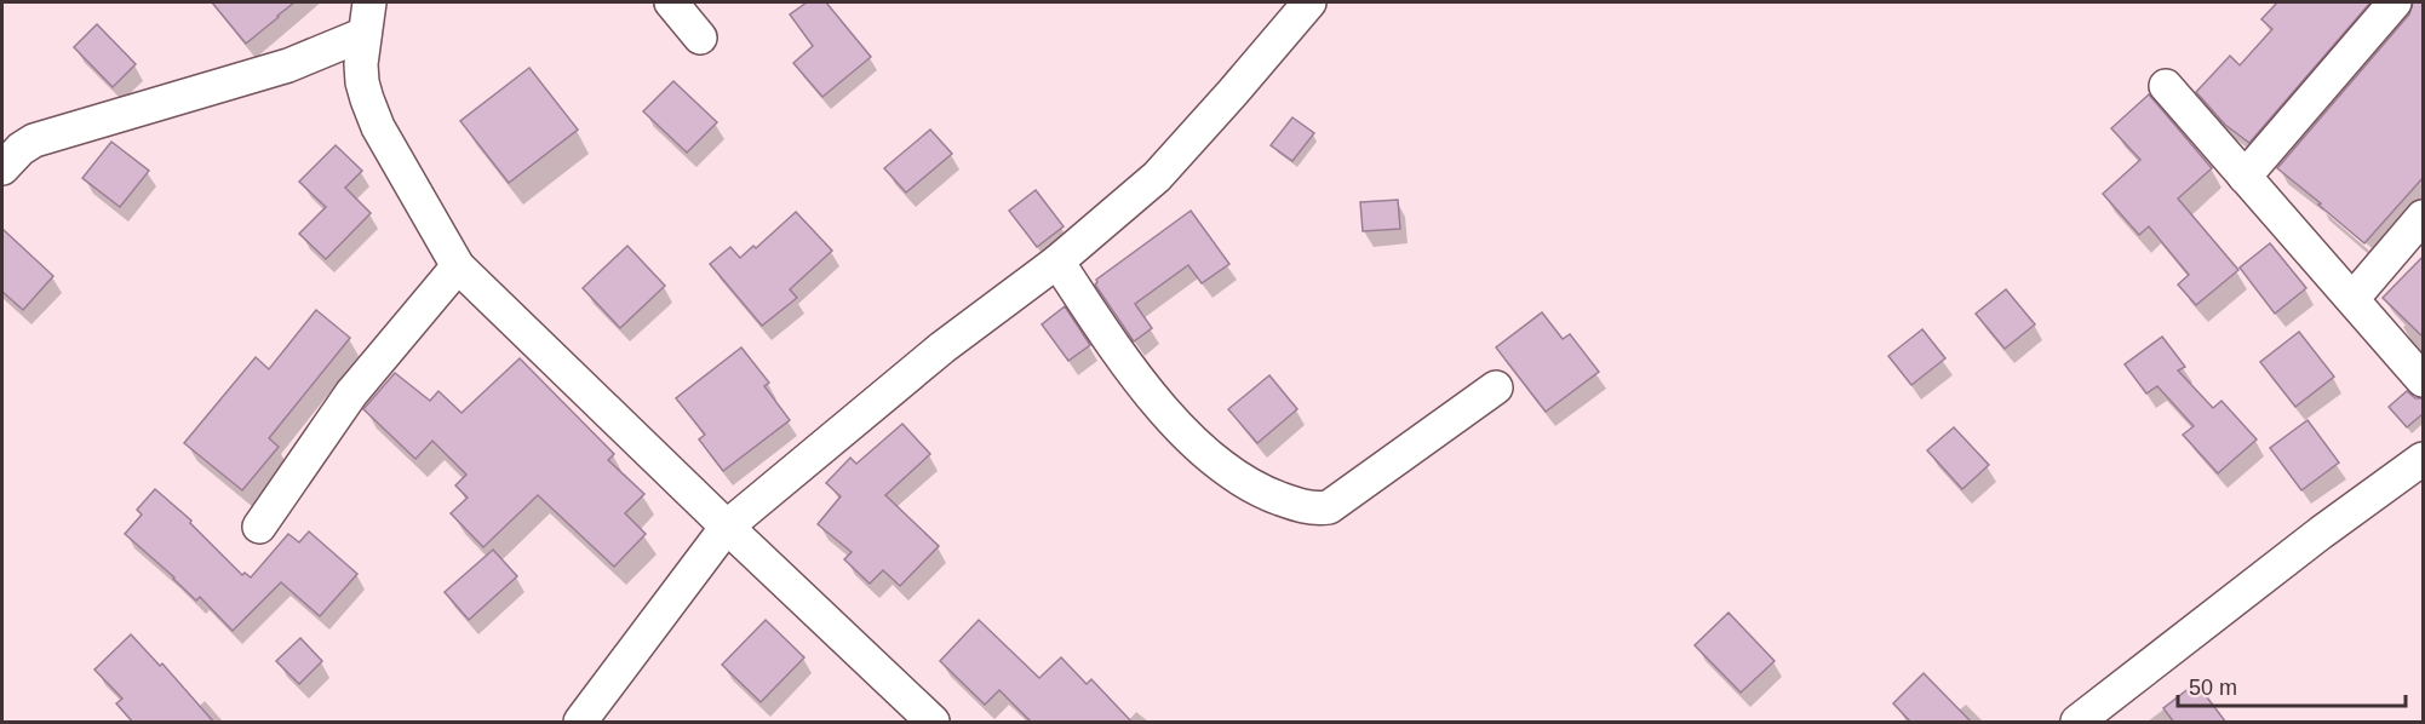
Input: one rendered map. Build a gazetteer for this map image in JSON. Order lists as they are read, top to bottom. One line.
{"scale_bar":"50 m"}
